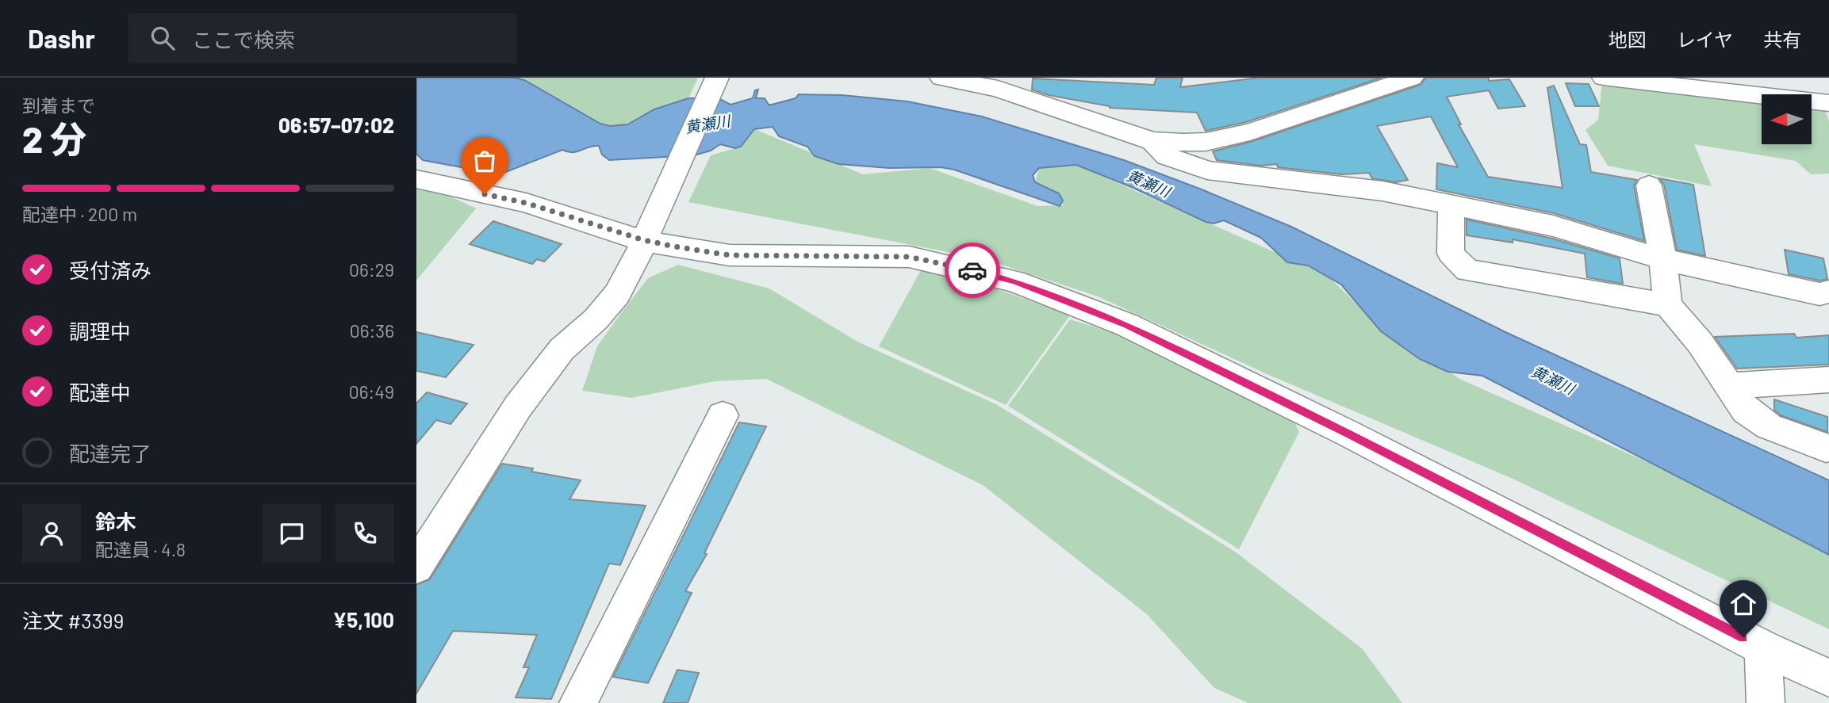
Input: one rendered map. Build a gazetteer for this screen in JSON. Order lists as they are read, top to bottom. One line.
{"water":["黄瀬川"],"north":"left","page":{"header":"Dashr","search":"ここで検索","nav":["地図","レイヤ","共有"],"heading":["2 分","到着まで","06:57–07:02"],"panel":["鈴木","配達員 · 4.8","注文 #3399","¥5,100"],"bar":"配達中 · 200 m","list":[["受付済み","06:29"],["調理中","06:36"],["配達中","06:49"],"配達完了"]}}
